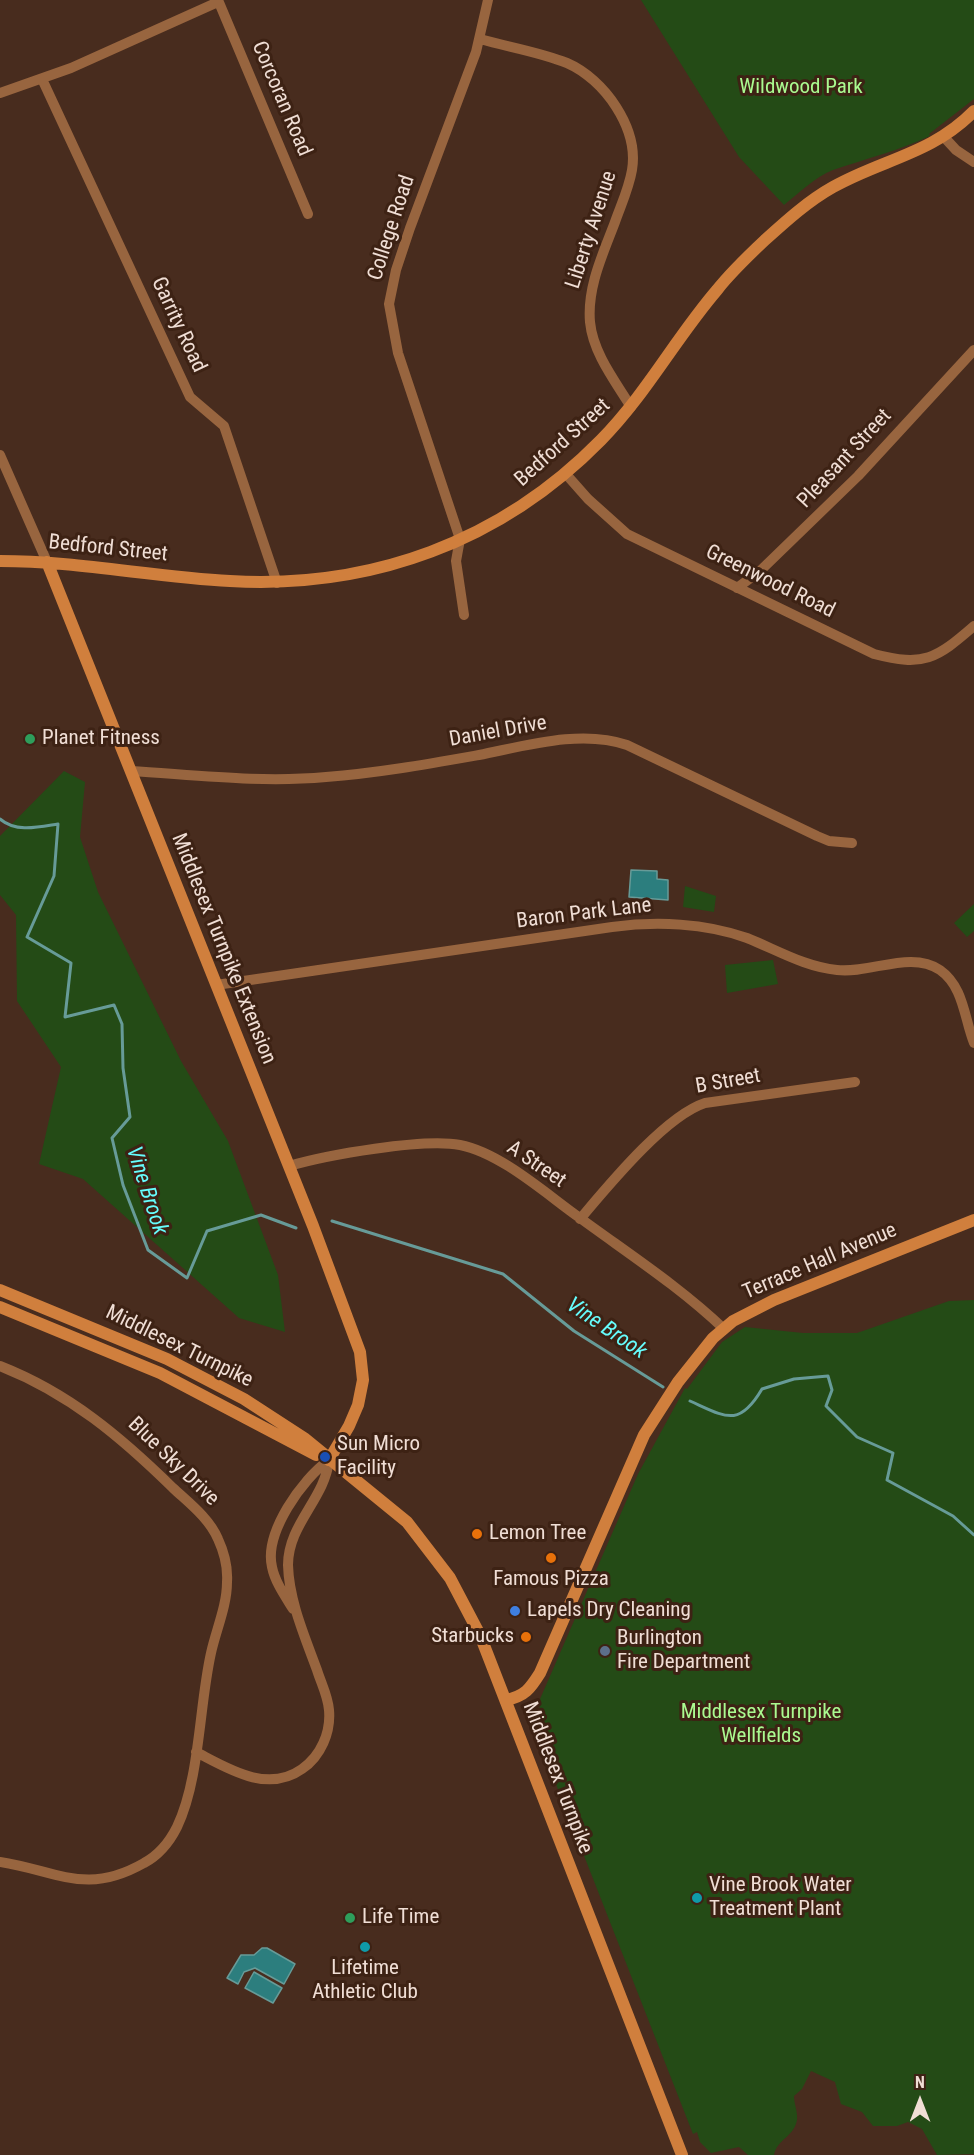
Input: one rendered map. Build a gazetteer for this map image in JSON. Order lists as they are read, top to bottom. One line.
{"streets":{"main road":["Bedford Street","Middlesex Turnpike Extension","Terrace Hall Avenue","Middlesex Turnpike"],"street":["Corcoran Road","College Road","Liberty Avenue","Garrity Road","Pleasant Street","Greenwood Road","Daniel Drive","Baron Park Lane","B Street","A Street","Blue Sky Drive"]},"crossings":[["College Road","Liberty Avenue"],["College Road","Bedford Street"],["Liberty Avenue","Bedford Street"],["Garrity Road","Bedford Street"],["Bedford Street","Greenwood Road"],["Bedford Street","Middlesex Turnpike Extension"],["Pleasant Street","Greenwood Road"],["Daniel Drive","Middlesex Turnpike Extension"],["Baron Park Lane","Middlesex Turnpike Extension"],["Middlesex Turnpike Extension","A Street"],["Middlesex Turnpike Extension","Middlesex Turnpike"],["B Street","A Street"],["A Street","Terrace Hall Avenue"],["Terrace Hall Avenue","Middlesex Turnpike"]],"water":["Vine Brook"],"parks":["Wildwood Park","Middlesex Turnpike Wellfields"],"places":["Planet Fitness","Sun Micro Facility","Lemon Tree","Famous Pizza","Lapels Dry Cleaning","Starbucks","Burlington Fire Department","Vine Brook Water Treatment Plant","Life Time","Lifetime Athletic Club"],"north":"top"}
